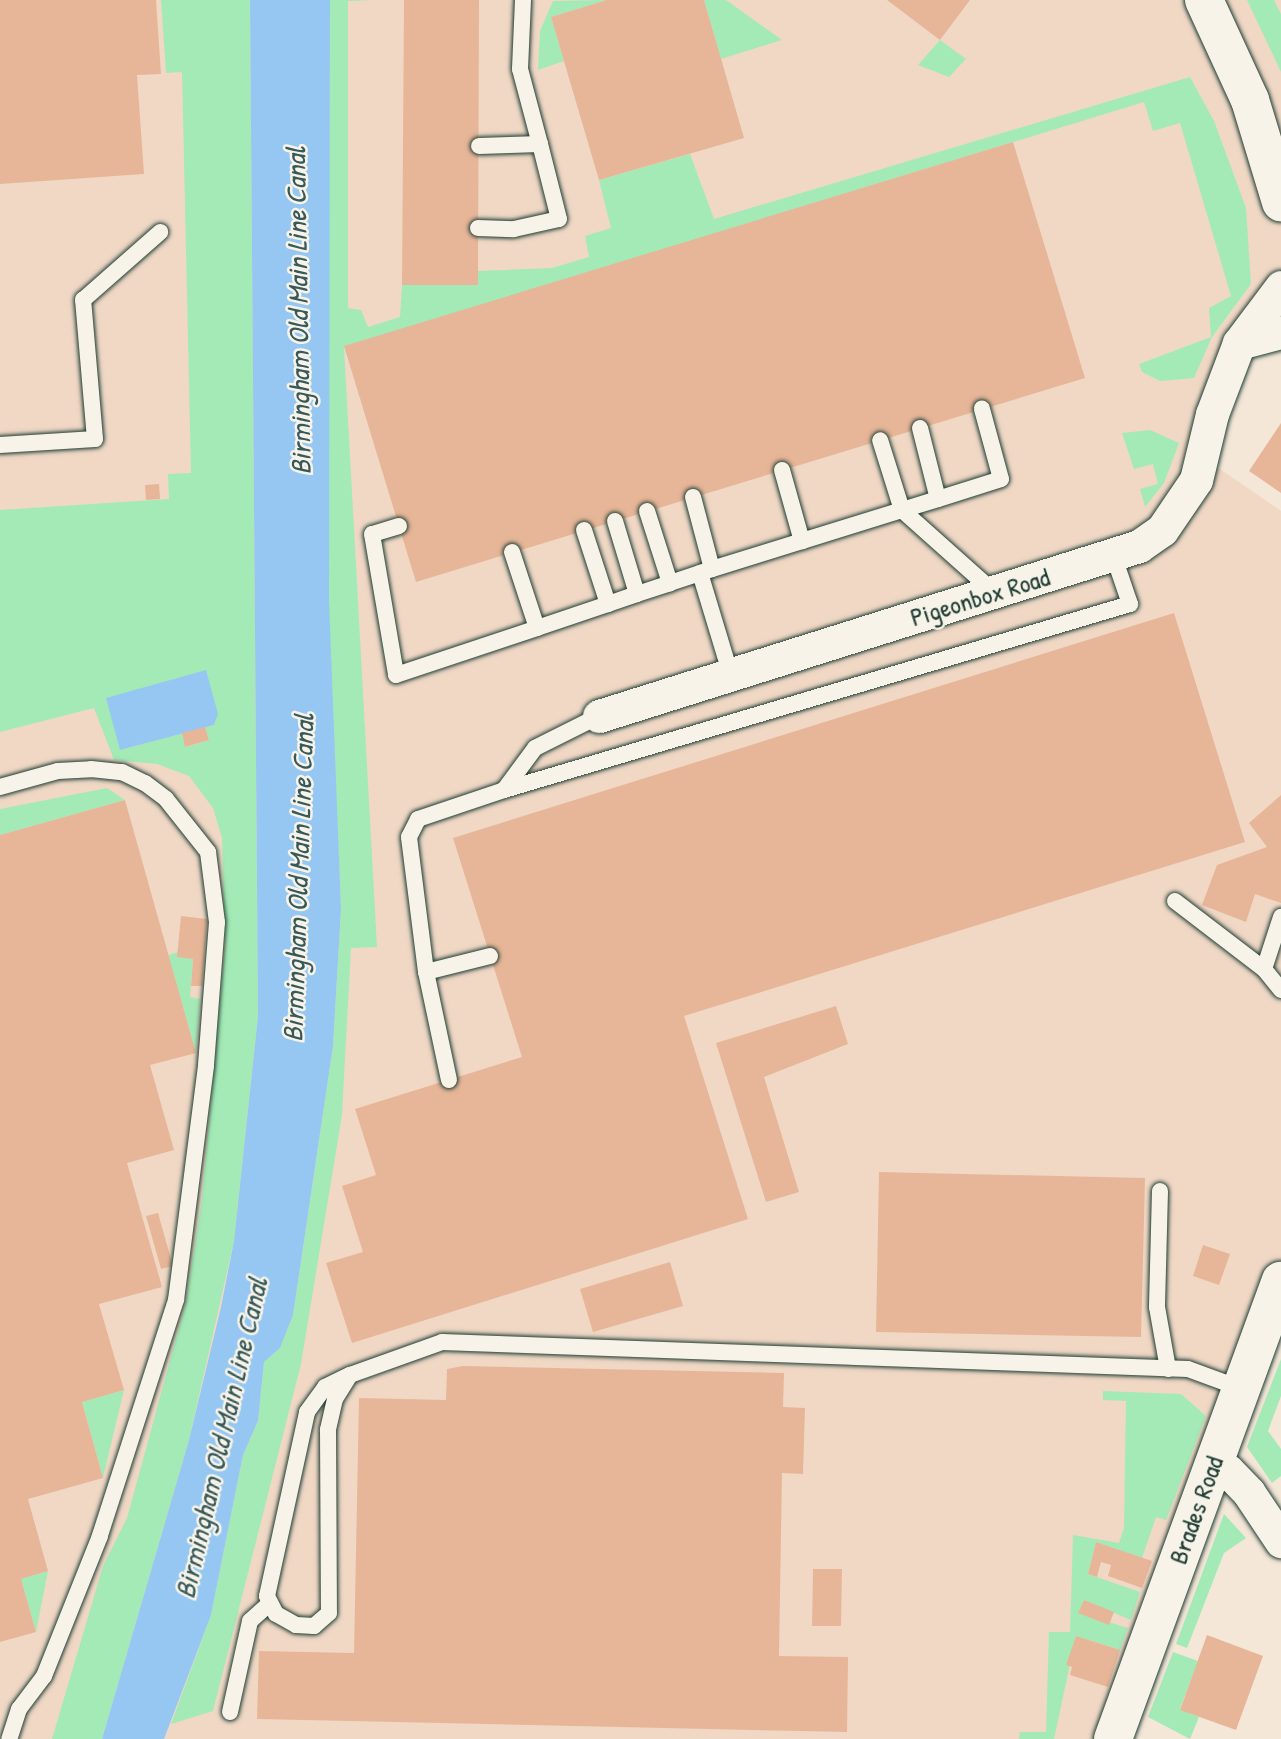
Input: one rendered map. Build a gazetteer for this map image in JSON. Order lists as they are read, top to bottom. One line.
{"streets":{"street":["Pigeonbox Road","Brades Road"]},"water":["Birmingham Old Main Line Canal"]}
